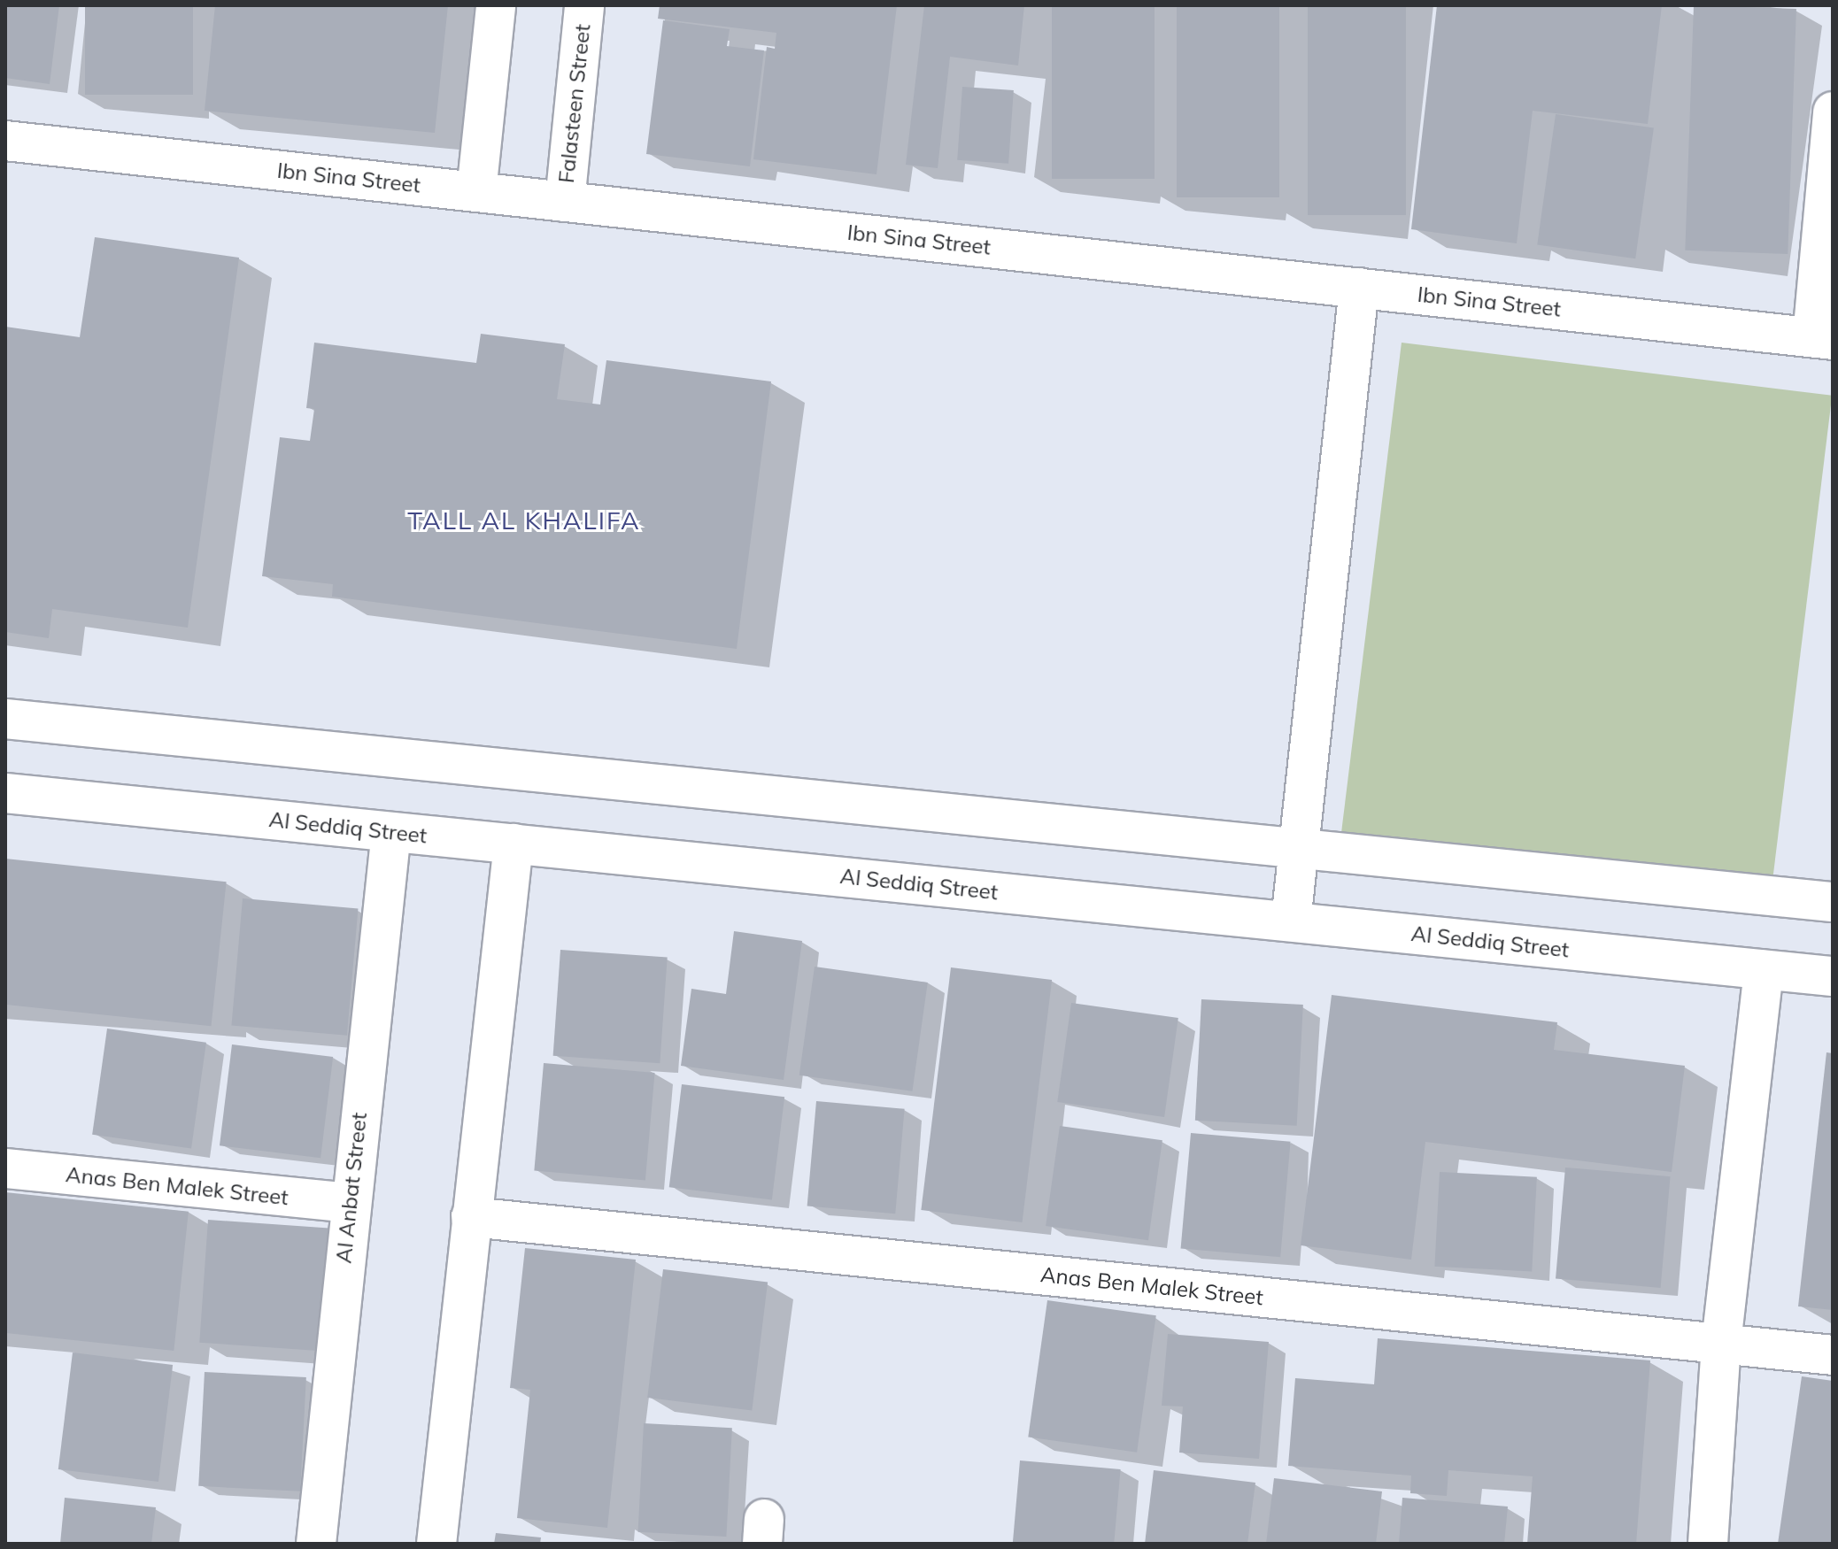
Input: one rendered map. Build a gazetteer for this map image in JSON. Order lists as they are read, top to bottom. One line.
{"streets":{"street":["Falasteen Street","Ibn Sina Street","Al Seddiq Street","Anas Ben Malek Street","Al Anbat Street"]},"crossings":[["Falasteen Street","Ibn Sina Street"],["Al Seddiq Street","Al Anbat Street"],["Anas Ben Malek Street","Al Anbat Street"]],"districts":["TALL AL KHALIFA"]}
